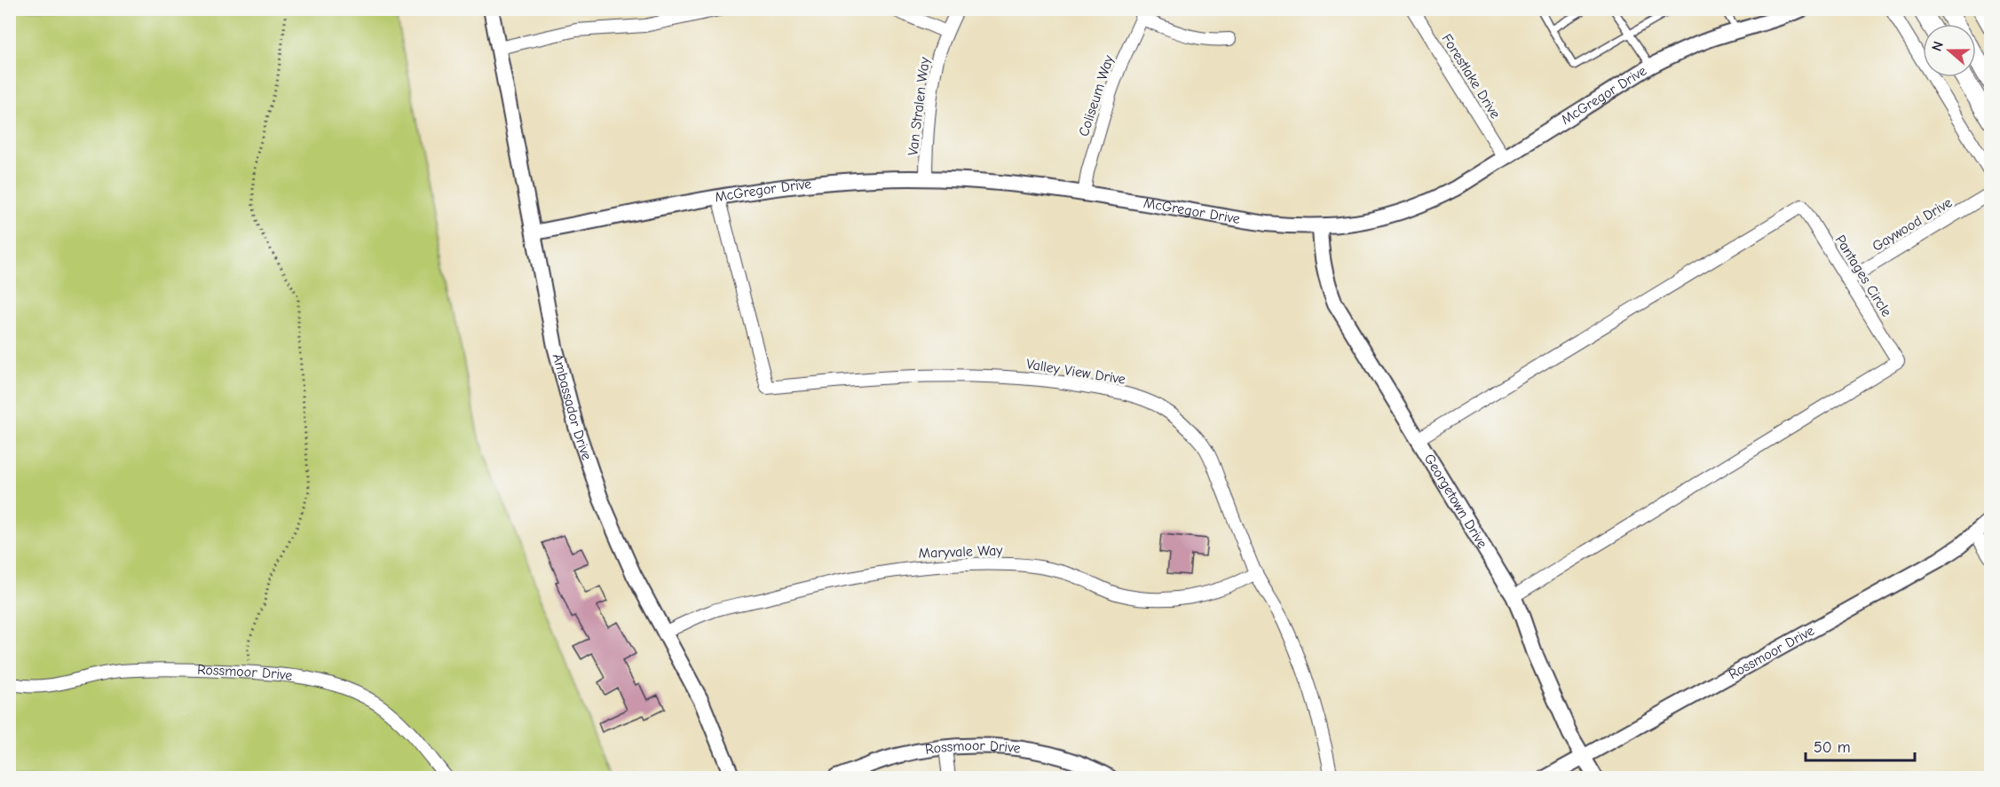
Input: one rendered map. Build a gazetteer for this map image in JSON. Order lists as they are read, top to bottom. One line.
{"streets":{"street":["Forestlake Drive","McGregor Drive","Coliseum Way","Van Stralen Way","Gaywood Drive","Pantages Circle","Valley View Drive","Ambassador Drive","Georgetown Drive","Maryvale Way","Rossmoor Drive"]},"crossings":[["Forestlake Drive","McGregor Drive"],["McGregor Drive","Coliseum Way"],["McGregor Drive","Van Stralen Way"],["McGregor Drive","Valley View Drive"],["McGregor Drive","Ambassador Drive"],["McGregor Drive","Georgetown Drive"],["Gaywood Drive","Pantages Circle"],["Pantages Circle","Georgetown Drive"],["Valley View Drive","Maryvale Way"],["Ambassador Drive","Maryvale Way"],["Georgetown Drive","Rossmoor Drive"]],"scale_bar":"50 m","north":"left"}
